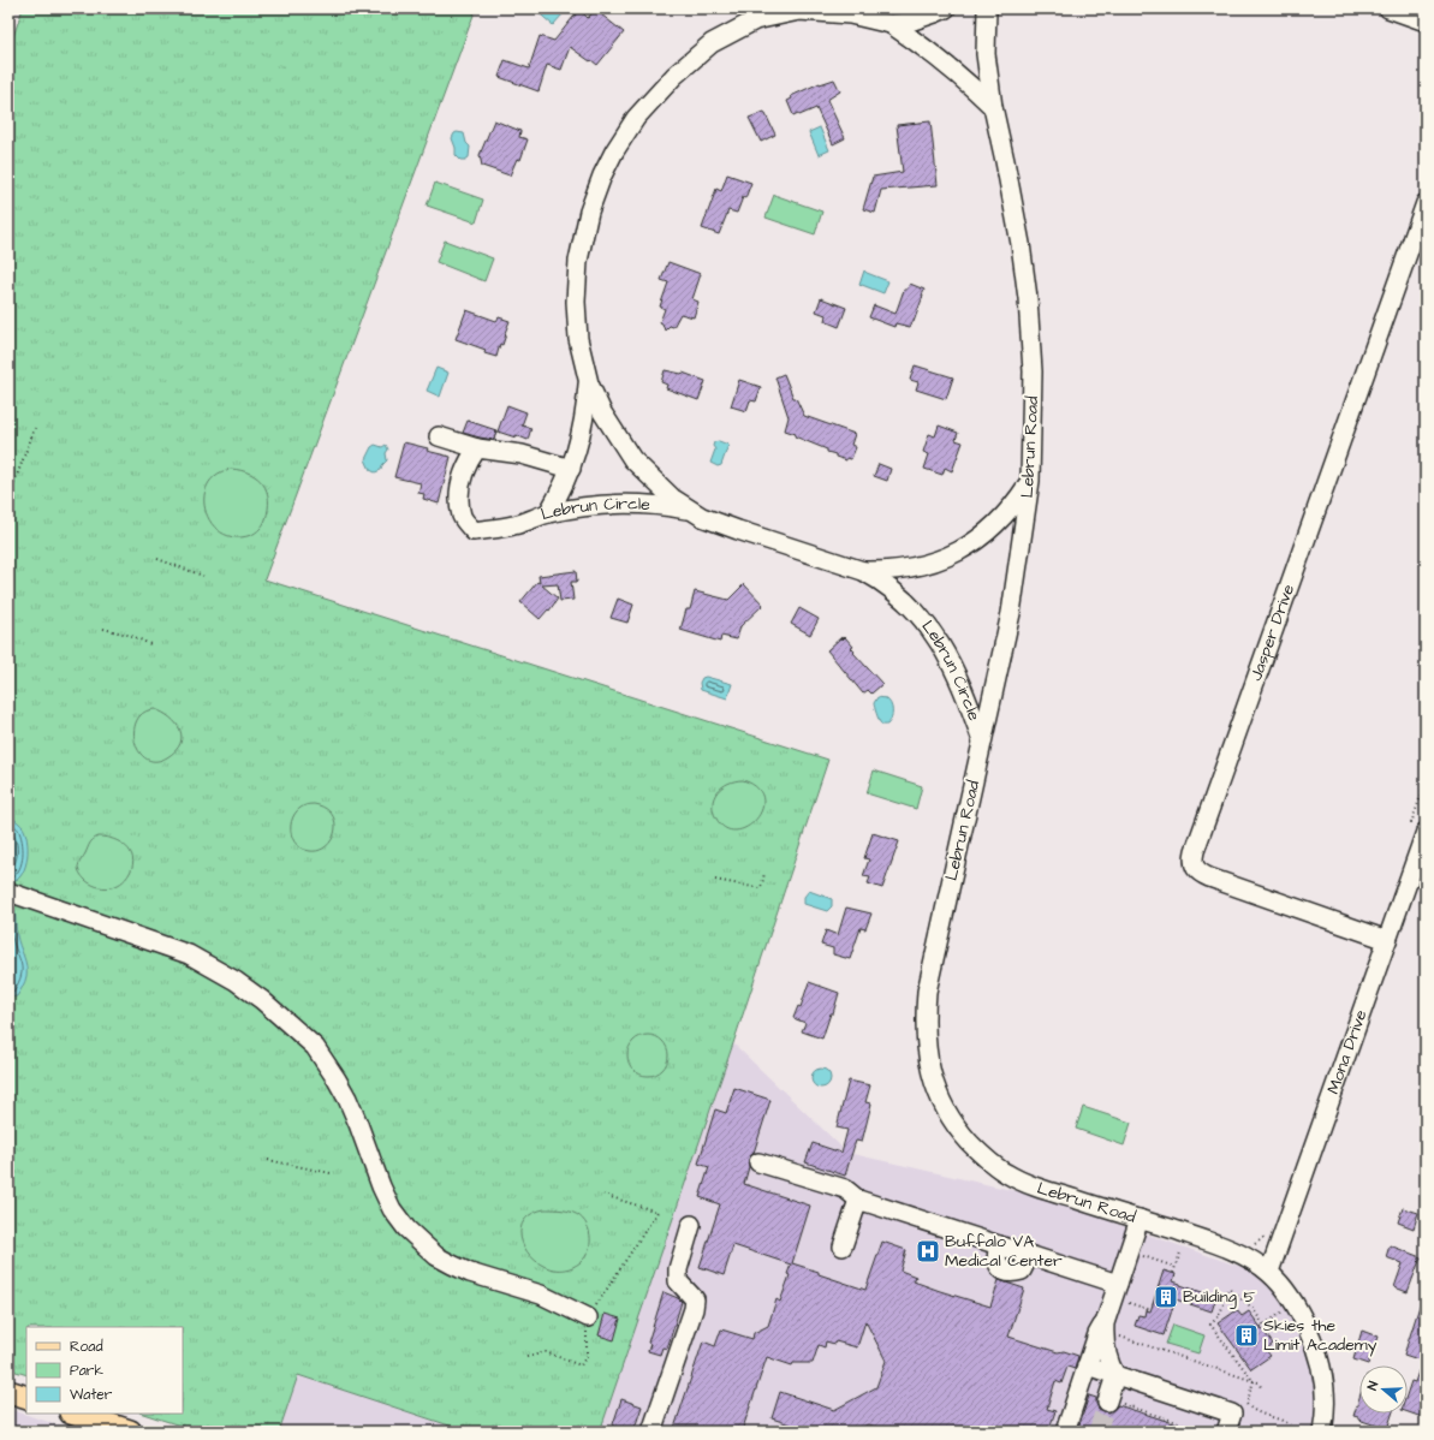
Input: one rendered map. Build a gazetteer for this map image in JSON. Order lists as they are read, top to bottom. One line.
{"streets":{"street":["Lebrun Road","Lebrun Circle","Jasper Drive","Mona Drive"]},"crossings":[["Lebrun Road","Lebrun Circle"],["Lebrun Road","Mona Drive"],["Jasper Drive","Mona Drive"]],"places":{"hospital":["Buffalo VA Medical Center"],"building":["Building 5","Skies the Limit Academy"]},"legend":["Road","Park","Water"],"north":"left"}
